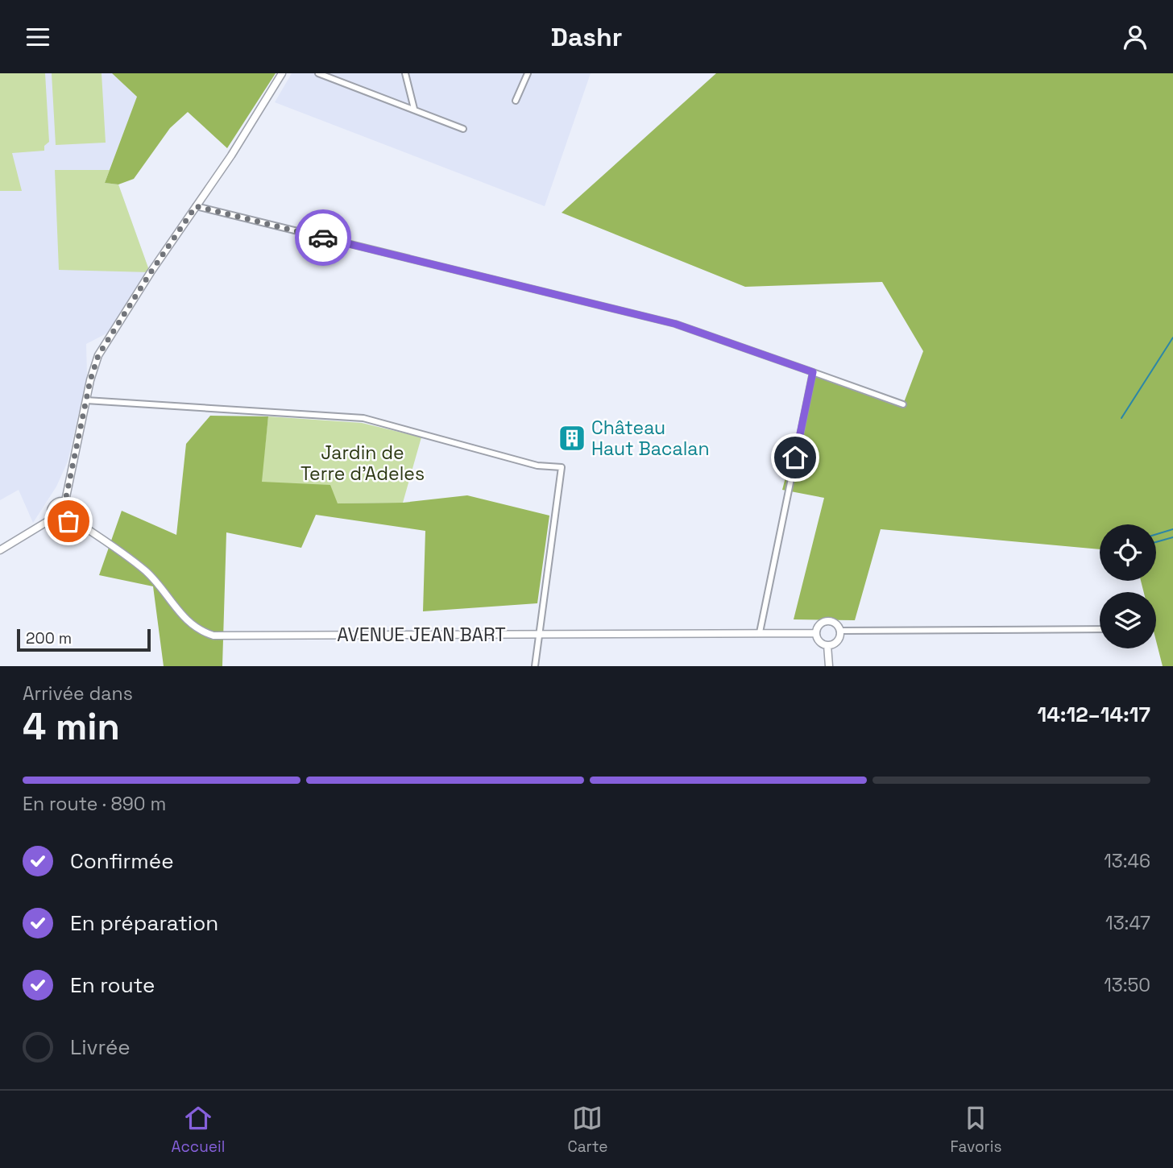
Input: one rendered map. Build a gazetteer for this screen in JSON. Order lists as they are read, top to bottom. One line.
{"streets":{"street":["AVENUE JEAN BART"]},"parks":["Jardin de Terre d'Adeles"],"places":{"building":["Château Haut Bacalan"]},"scale_bar":"200 m","page":{"header":"Dashr","scale":"200 m","heading":["4 min","Arrivée dans","14:12–14:17"],"bar":"En route · 890 m","list":[["Confirmée","13:46"],["En préparation","13:47"],["En route","13:50"],"Livrée"],"tabs":["Accueil","Carte","Favoris"]}}
